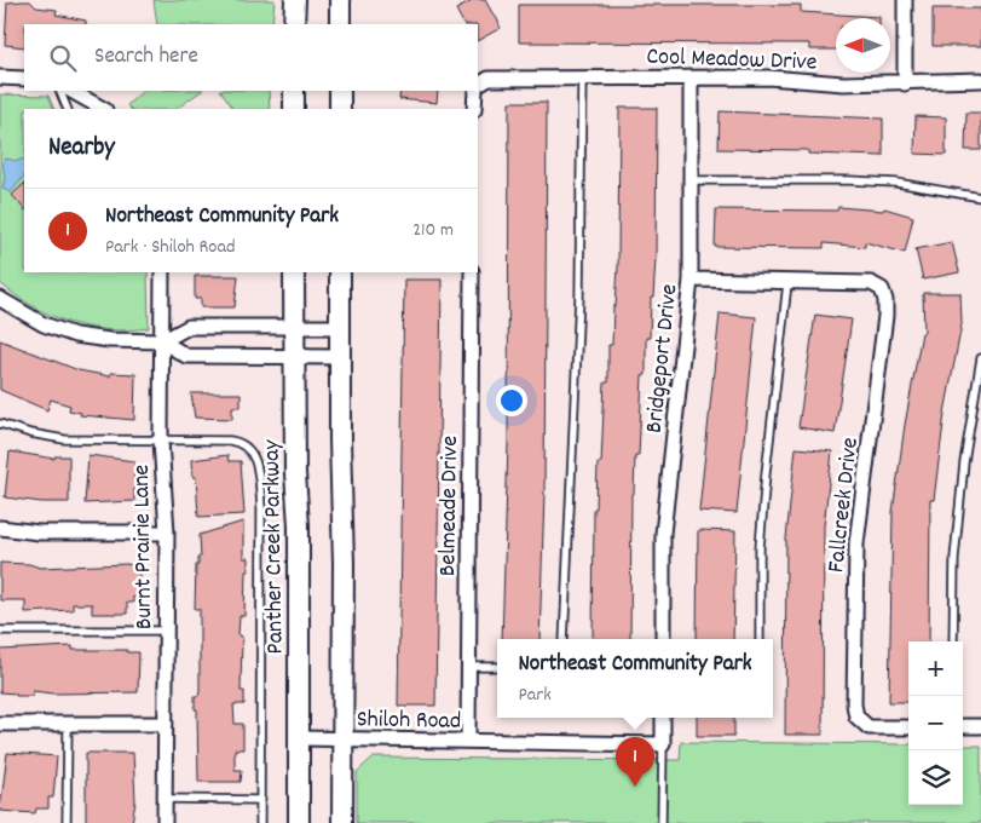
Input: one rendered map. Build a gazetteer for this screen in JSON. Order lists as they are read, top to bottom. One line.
{"streets":{"main road":["Panther Creek Parkway"],"street":["Cool Meadow Drive","Bridgeport Drive","Fallcreek Drive","Belmeade Drive","Burnt Prairie Lane","Shiloh Road"]},"crossings":[["Cool Meadow Drive","Bridgeport Drive"],["Belmeade Drive","Shiloh Road"],["Panther Creek Parkway","Shiloh Road"]],"north":"left","page":{"search":"Search here","heading":"Nearby","list":[{"mark":"1","name":"Northeast Community Park","note":"Park · Shiloh Road","value":"210 m"}],"popup":["Northeast Community Park","Park"],"map_buttons":["+","−"],"pins":"1"}}
